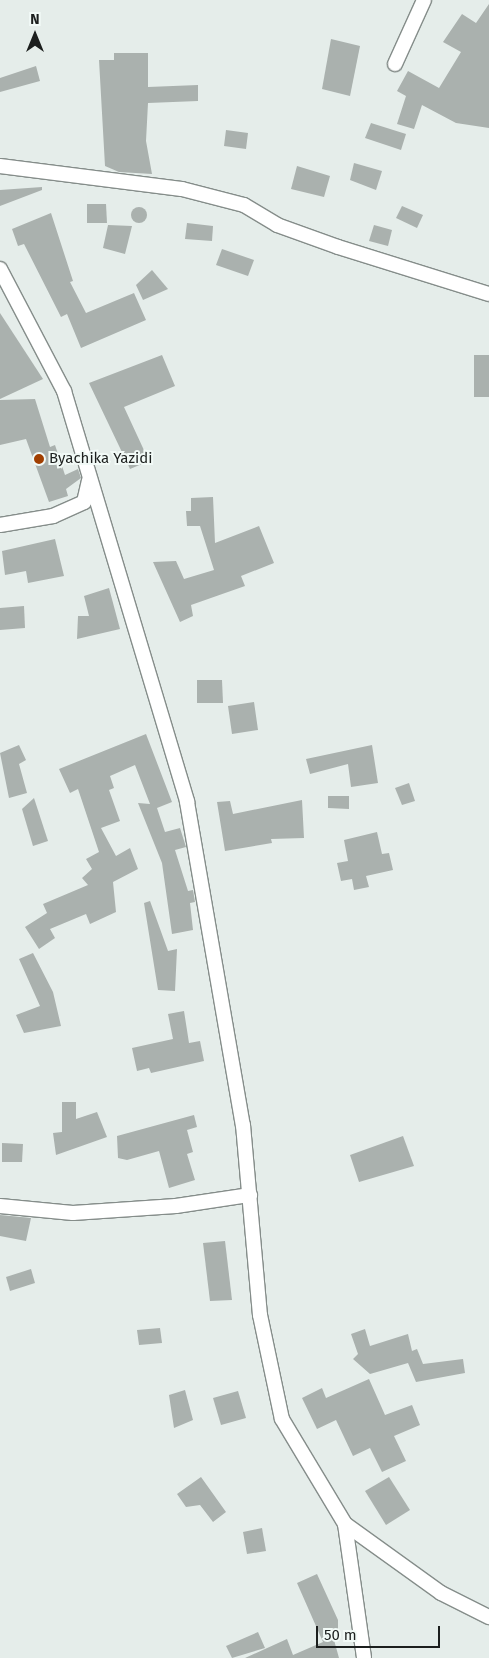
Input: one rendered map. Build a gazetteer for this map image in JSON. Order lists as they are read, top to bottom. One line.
{"places":["Byachika Yazidi"],"scale_bar":"50 m","north":"top"}
